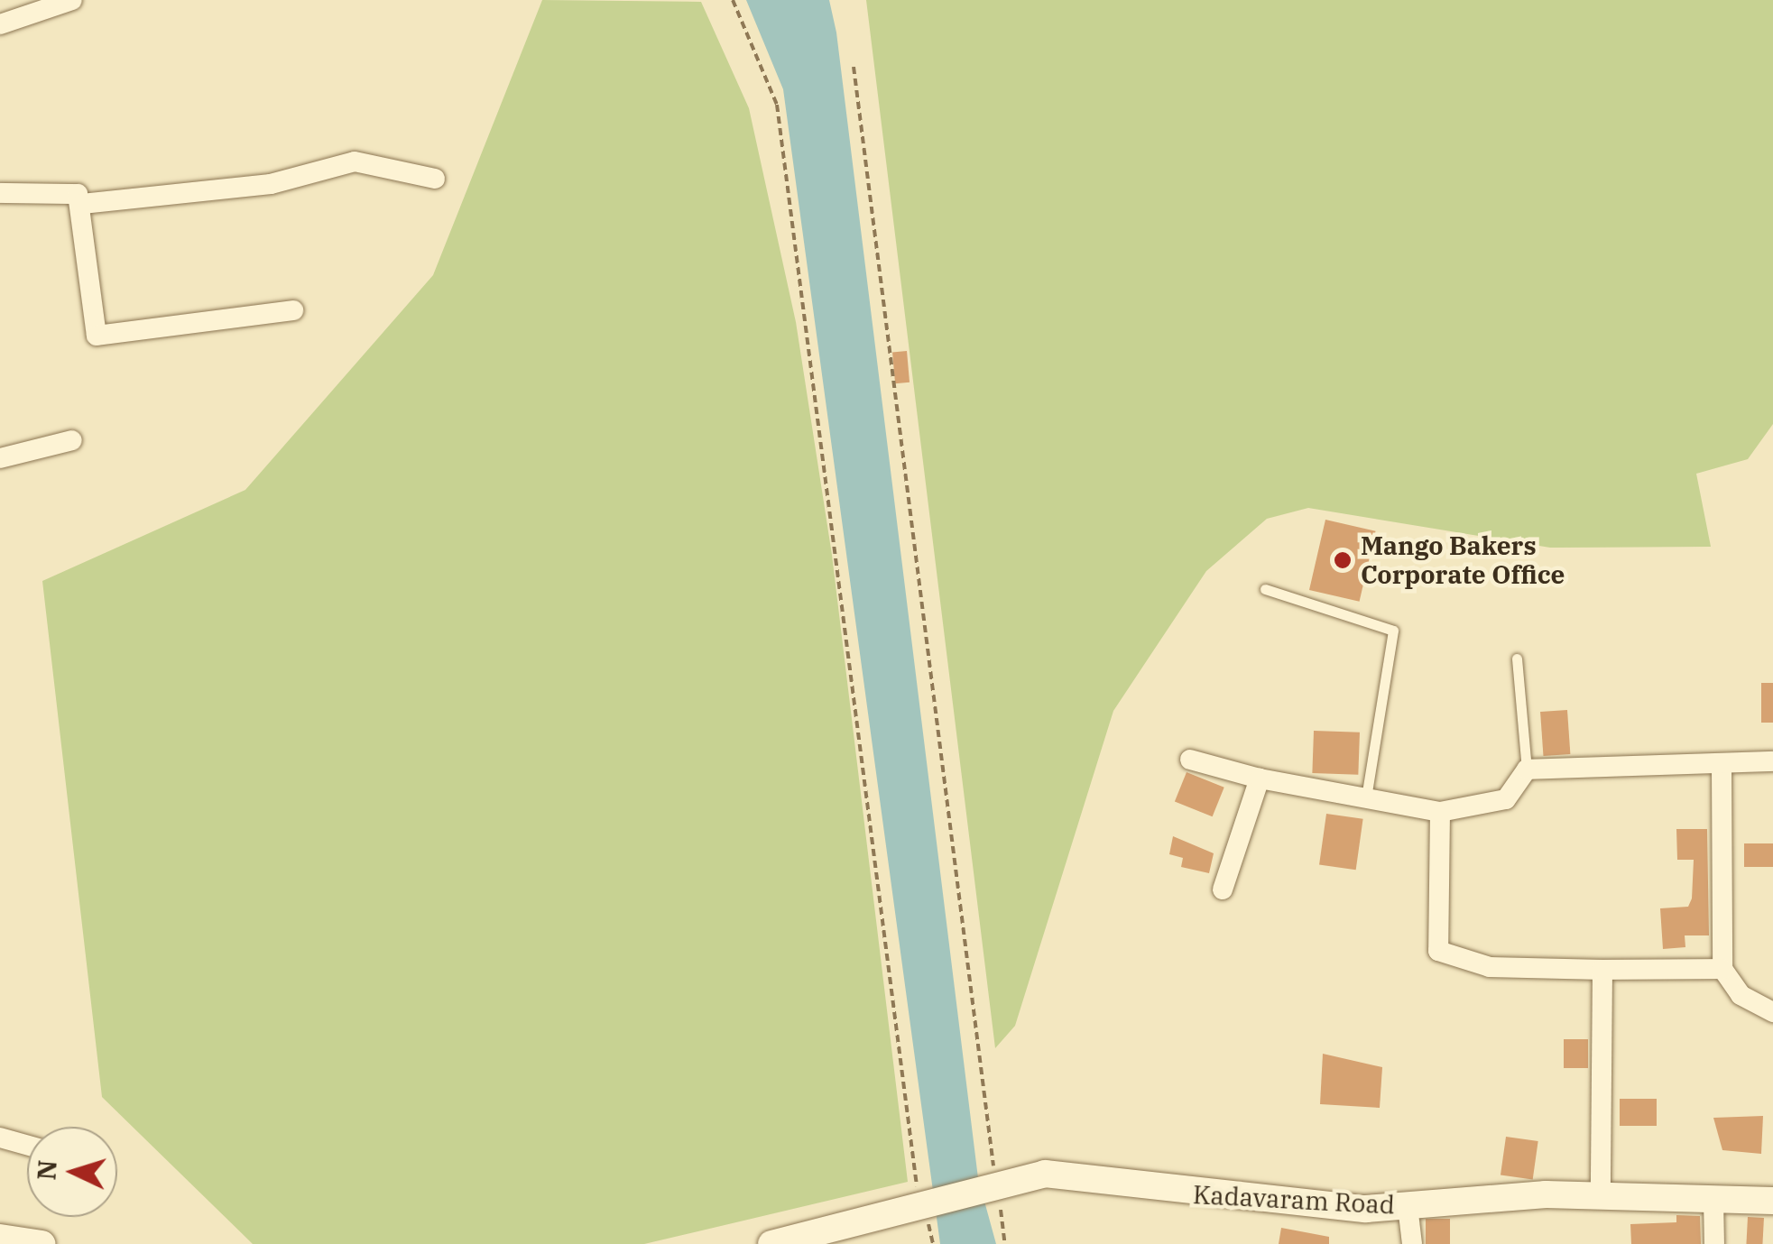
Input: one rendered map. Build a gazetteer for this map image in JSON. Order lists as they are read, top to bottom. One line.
{"streets":{"main road":["Kadavaram Road"]},"places":["Mango Bakers Corporate Office"],"north":"left"}
